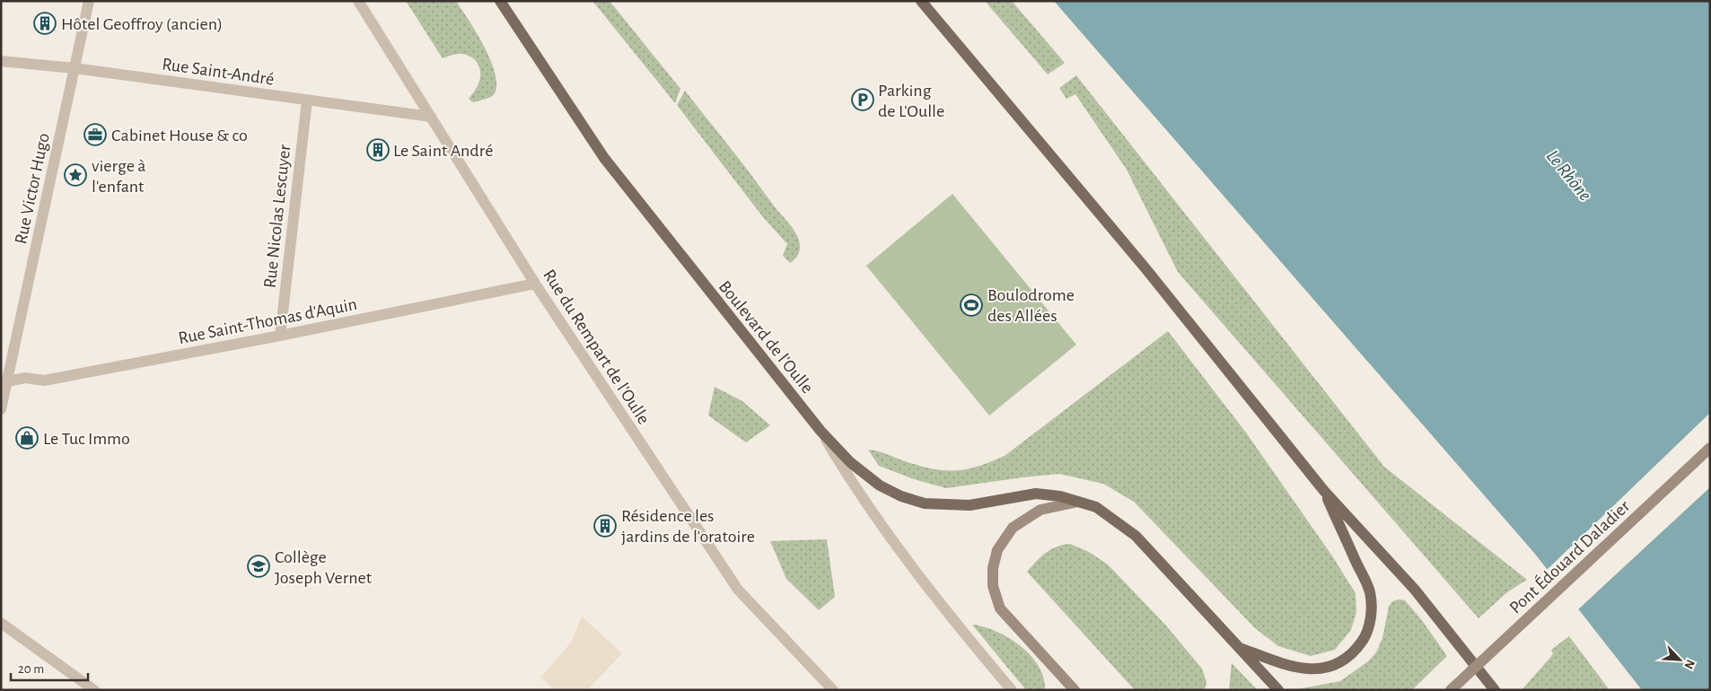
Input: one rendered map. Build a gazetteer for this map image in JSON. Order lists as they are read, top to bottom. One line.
{"streets":{"main road":["Boulevard de l'Oulle","Pont Édouard Daladier"],"street":["Rue Saint-André","Rue Victor Hugo","Rue Nicolas Lescuyer","Rue Saint-Thomas d'Aquin","Rue du Rempart de l'Oulle"]},"crossings":[["Rue Saint-André","Rue Victor Hugo"],["Rue Saint-André","Rue Nicolas Lescuyer"],["Rue Saint-André","Rue du Rempart de l'Oulle"],["Rue Victor Hugo","Rue Saint-Thomas d'Aquin"],["Rue Nicolas Lescuyer","Rue Saint-Thomas d'Aquin"],["Rue Saint-Thomas d'Aquin","Rue du Rempart de l'Oulle"]],"water":["Le Rhône"],"places":{"building":["Hôtel Geoffroy (ancien)","Le Saint André","Résidence les jardins de l'oratoire"],"parking":["Parking de L'Oulle"],"office":["Cabinet House & co"],"place":["vierge à l'enfant"],"sports":["Boulodrome des Allées"],"shop":["Le Tuc Immo"],"school or university":["Collège Joseph Vernet"]},"scale_bar":"20 m","north":"bottom right"}
